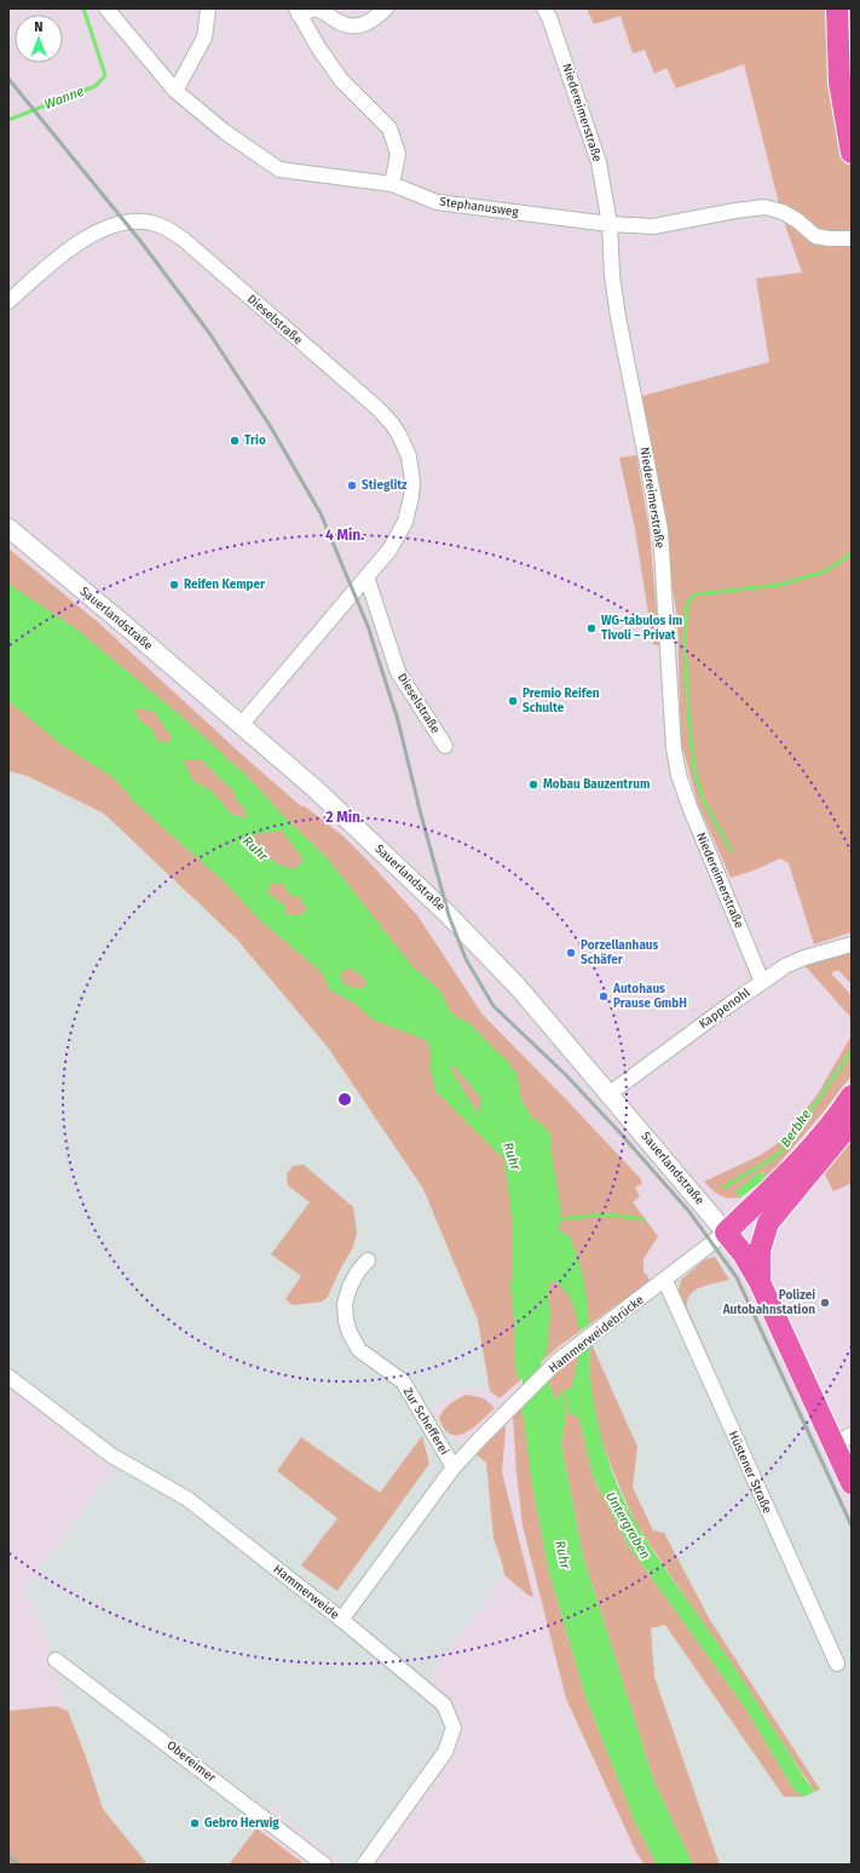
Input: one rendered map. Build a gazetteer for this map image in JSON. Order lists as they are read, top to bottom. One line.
{"streets":{"street":["Niedereimerstraße","Stephanusweg","Dieselstraße","Sauerlandstraße","Kappenohl","Hammerweidebrücke","Zur Schefferei","Hüstener Straße","Hammerweide","Obereimer"]},"crossings":[["Niedereimerstraße","Stephanusweg"],["Niedereimerstraße","Kappenohl"],["Dieselstraße","Sauerlandstraße"],["Sauerlandstraße","Kappenohl"],["Hammerweidebrücke","Zur Schefferei"],["Hammerweidebrücke","Hüstener Straße"],["Zur Schefferei","Hammerweide"]],"water":["Wanne","Ruhr","Berbke","Untergraben"],"places":["Trio","Stieglitz","Reifen Kemper","WG-tabulos im Tivoli – Privat","Premio Reifen Schulte","Mobau Bauzentrum","Porzellanhaus Schäfer","Autohaus Prause GmbH","Polizei Autobahnstation","Gebro Herwig"],"north":"top","rings":["4 Min.","2 Min."]}
